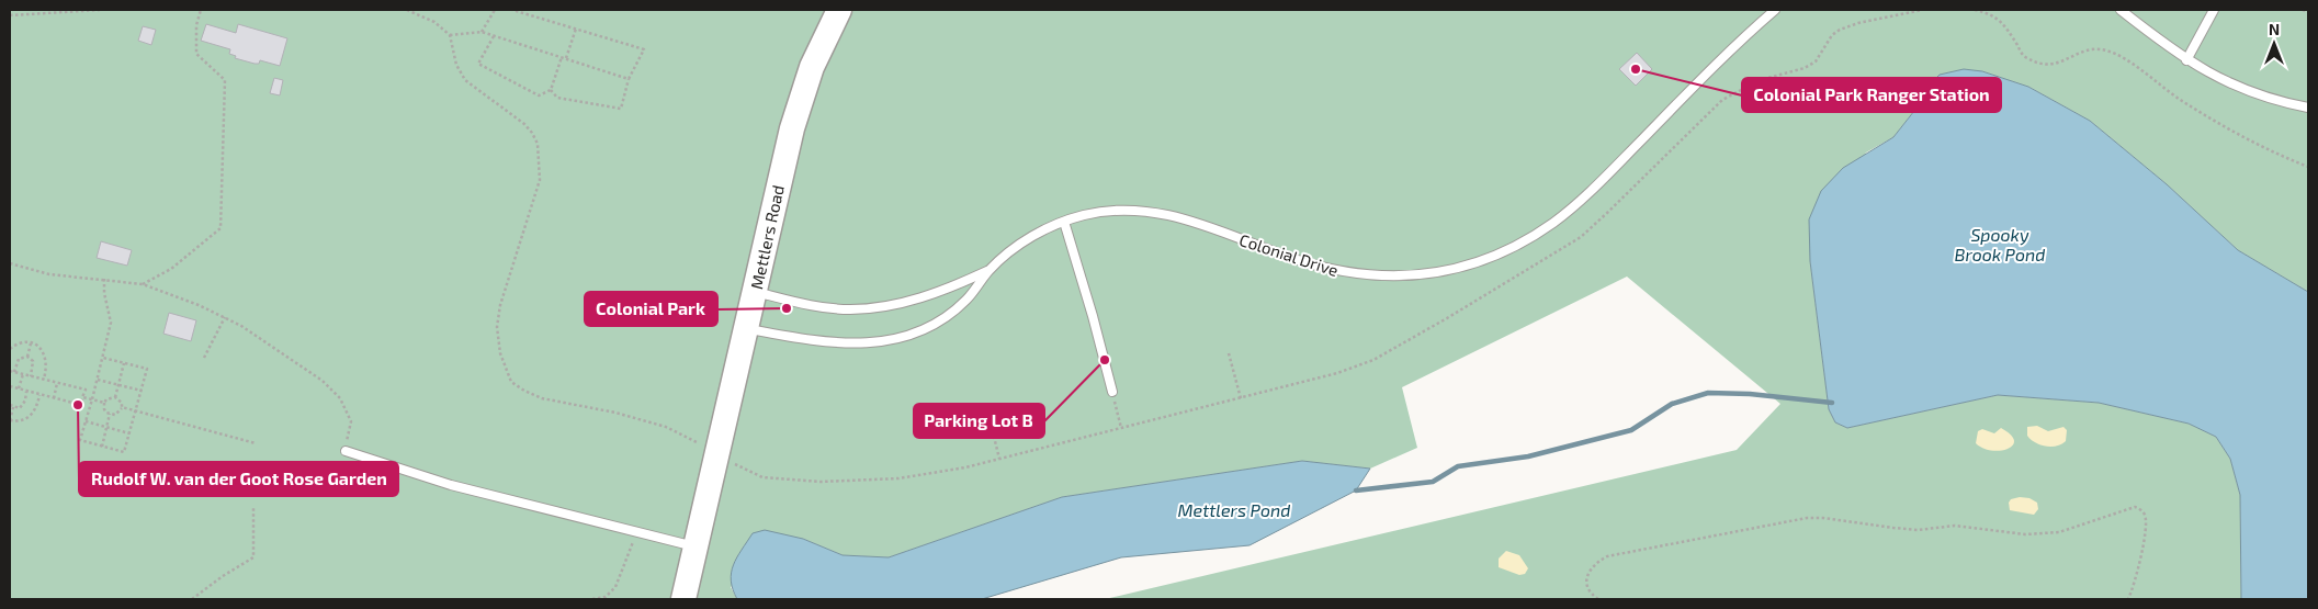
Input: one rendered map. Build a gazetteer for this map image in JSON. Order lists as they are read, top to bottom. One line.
{"streets":{"street":["Mettlers Road"],"lane":["Colonial Drive"]},"crossings":[["Mettlers Road","Colonial Drive"]],"water":["Spooky Brook Pond","Mettlers Pond"],"places":["Colonial Park Ranger Station","Colonial Park","Parking Lot B","Rudolf W. van der Goot Rose Garden"],"north":"top"}
